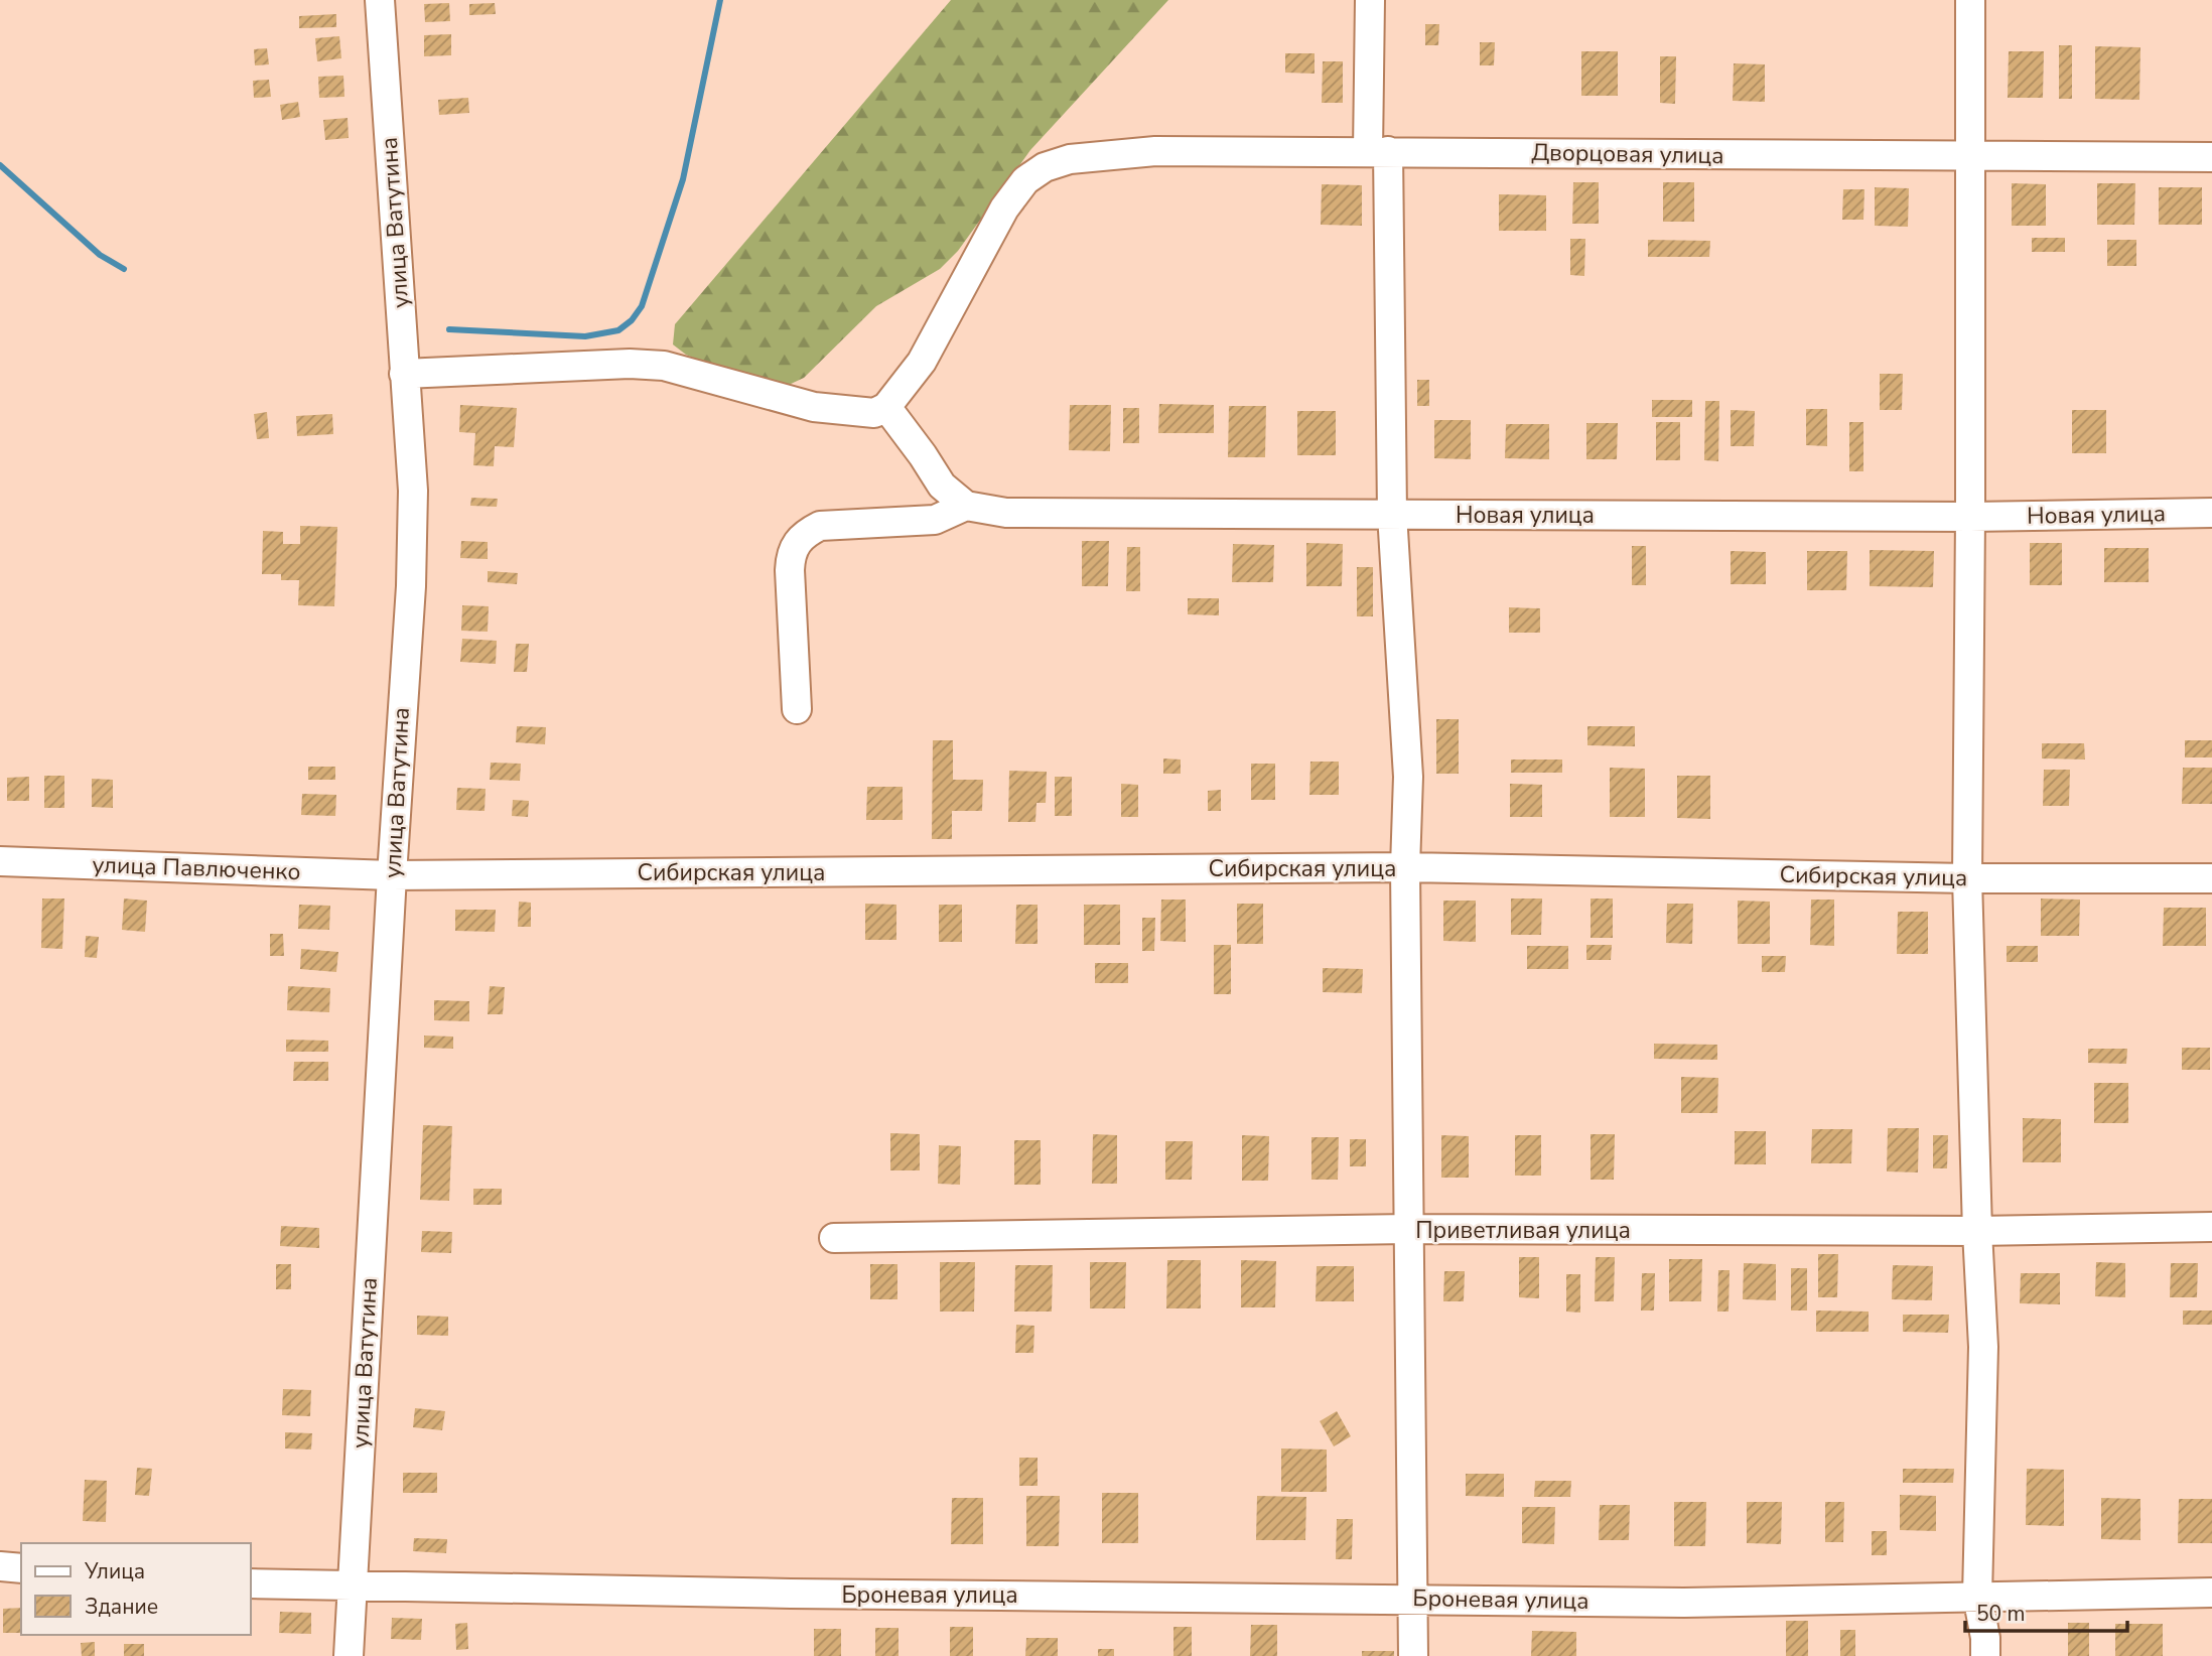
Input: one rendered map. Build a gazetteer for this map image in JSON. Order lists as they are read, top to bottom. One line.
{"streets":{"street":["Дворцовая улица","улица Ватутина","Новая улица","улица Павлюченко","Сибирская улица","Приветливая улица","Броневая улица"]},"crossings":[["улица Ватутина","улица Павлюченко"],["улица Ватутина","Сибирская улица"],["улица Ватутина","Броневая улица"],["улица Павлюченко","Сибирская улица"]],"legend":["Улица","Здание"],"scale_bar":"50 m"}
